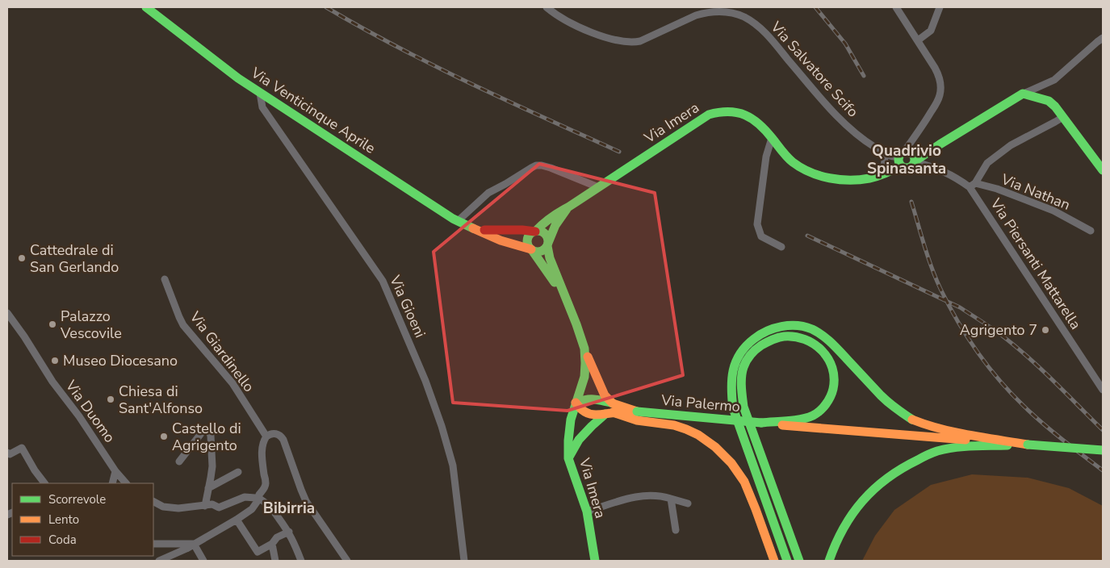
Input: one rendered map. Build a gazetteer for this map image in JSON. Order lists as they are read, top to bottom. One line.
{"streets":{"main road":["Via Venticinque Aprile","Via Imera","Via Palermo"],"street":["Via Salvatore Scifo","Via Nathan","Via Piersanti Mattarella","Via Gioeni","Via Giardinello","Via Duomo"]},"crossings":[["Via Salvatore Scifo","Via Imera"],["Via Salvatore Scifo","Via Piersanti Mattarella"],["Via Venticinque Aprile","Via Imera"],["Via Venticinque Aprile","Via Gioeni"],["Via Imera","Via Piersanti Mattarella"],["Via Nathan","Via Piersanti Mattarella"]],"districts":["Quadrivio Spinasanta","Bibirria"],"places":["Cattedrale di San Gerlando","Palazzo Vescovile","Agrigento 7","Museo Diocesano","Chiesa di Sant'Alfonso","Castello di Agrigento"],"legend":["Scorrevole","Lento","Coda"]}
